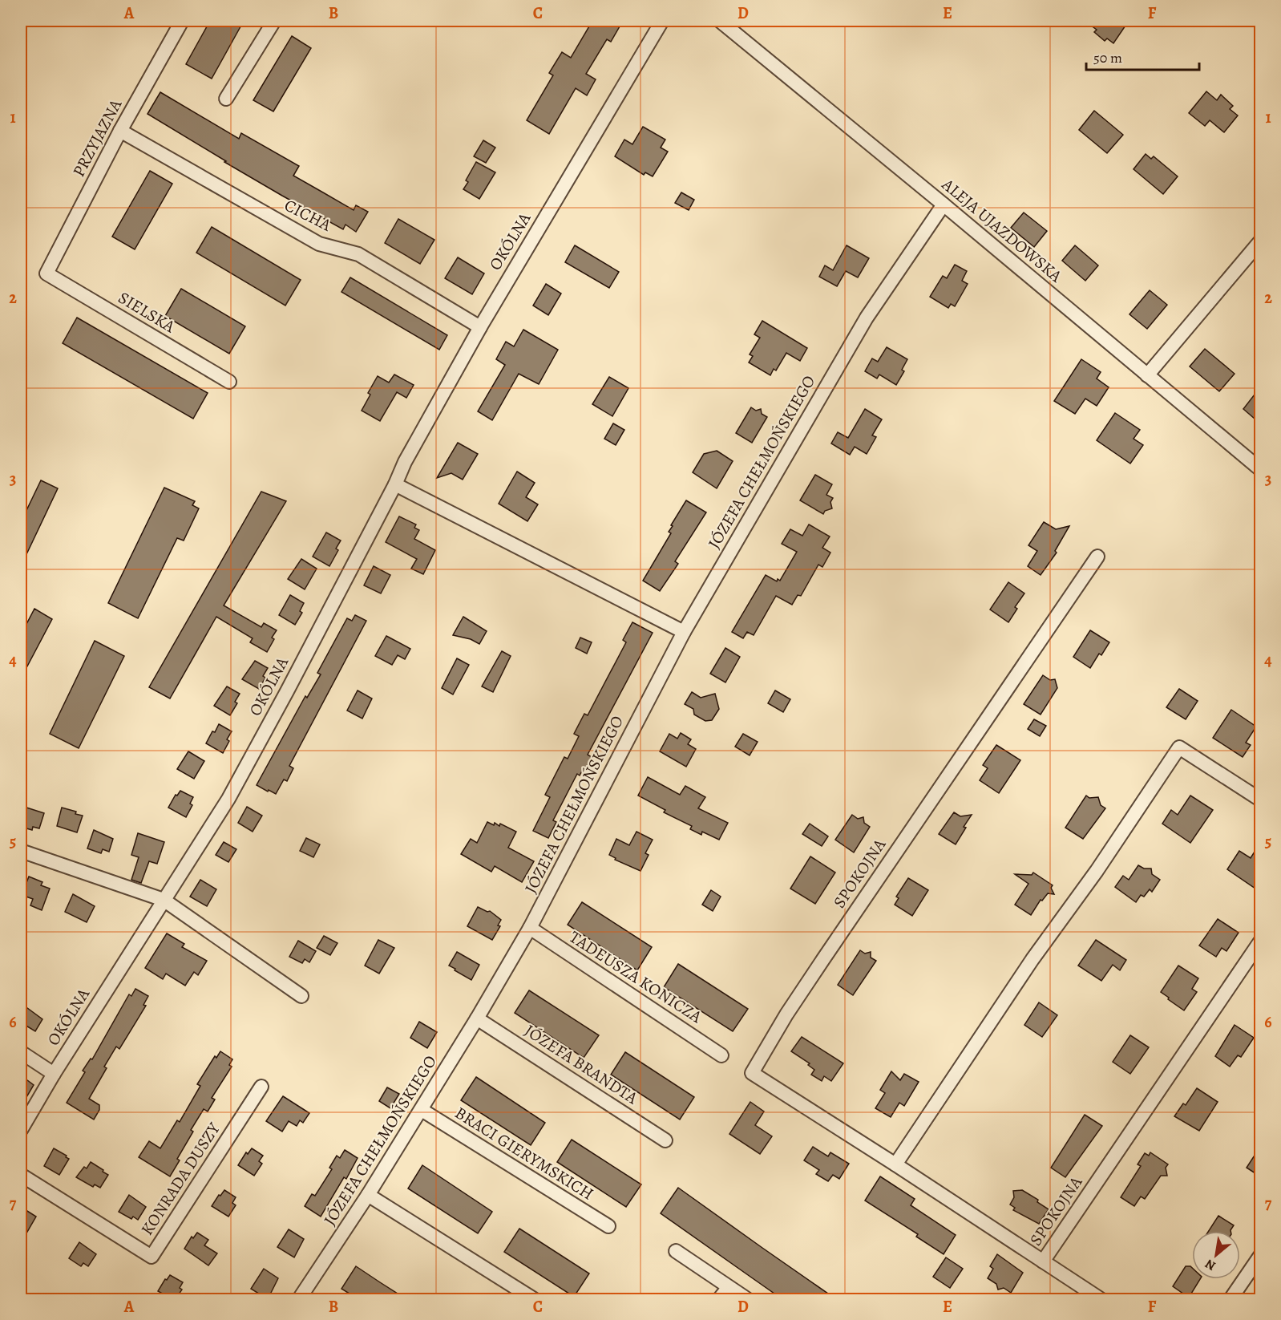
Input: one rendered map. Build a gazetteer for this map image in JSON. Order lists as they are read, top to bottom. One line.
{"streets":{"street":["PRZYJAZNA","CICHA","ALEJA UJAZDOWSKA","OKÓLNA","SIELSKA","JÓZEFA CHEŁMOŃSKIEGO","SPOKOJNA","TADEUSZA KONICZA","JÓZEFA BRANDTA","BRACI GIERYMSKICH","KONRADA DUSZY"]},"crossings":[["PRZYJAZNA","CICHA"],["PRZYJAZNA","SIELSKA"],["CICHA","OKÓLNA"],["ALEJA UJAZDOWSKA","JÓZEFA CHEŁMOŃSKIEGO"],["JÓZEFA CHEŁMOŃSKIEGO","TADEUSZA KONICZA"],["JÓZEFA CHEŁMOŃSKIEGO","JÓZEFA BRANDTA"],["JÓZEFA CHEŁMOŃSKIEGO","BRACI GIERYMSKICH"]],"scale_bar":"50 m","north":"bottom left","grid":{"columns":["A","B","C","D","E","F"],"rows":["1","2","3","4","5","6","7"]}}
